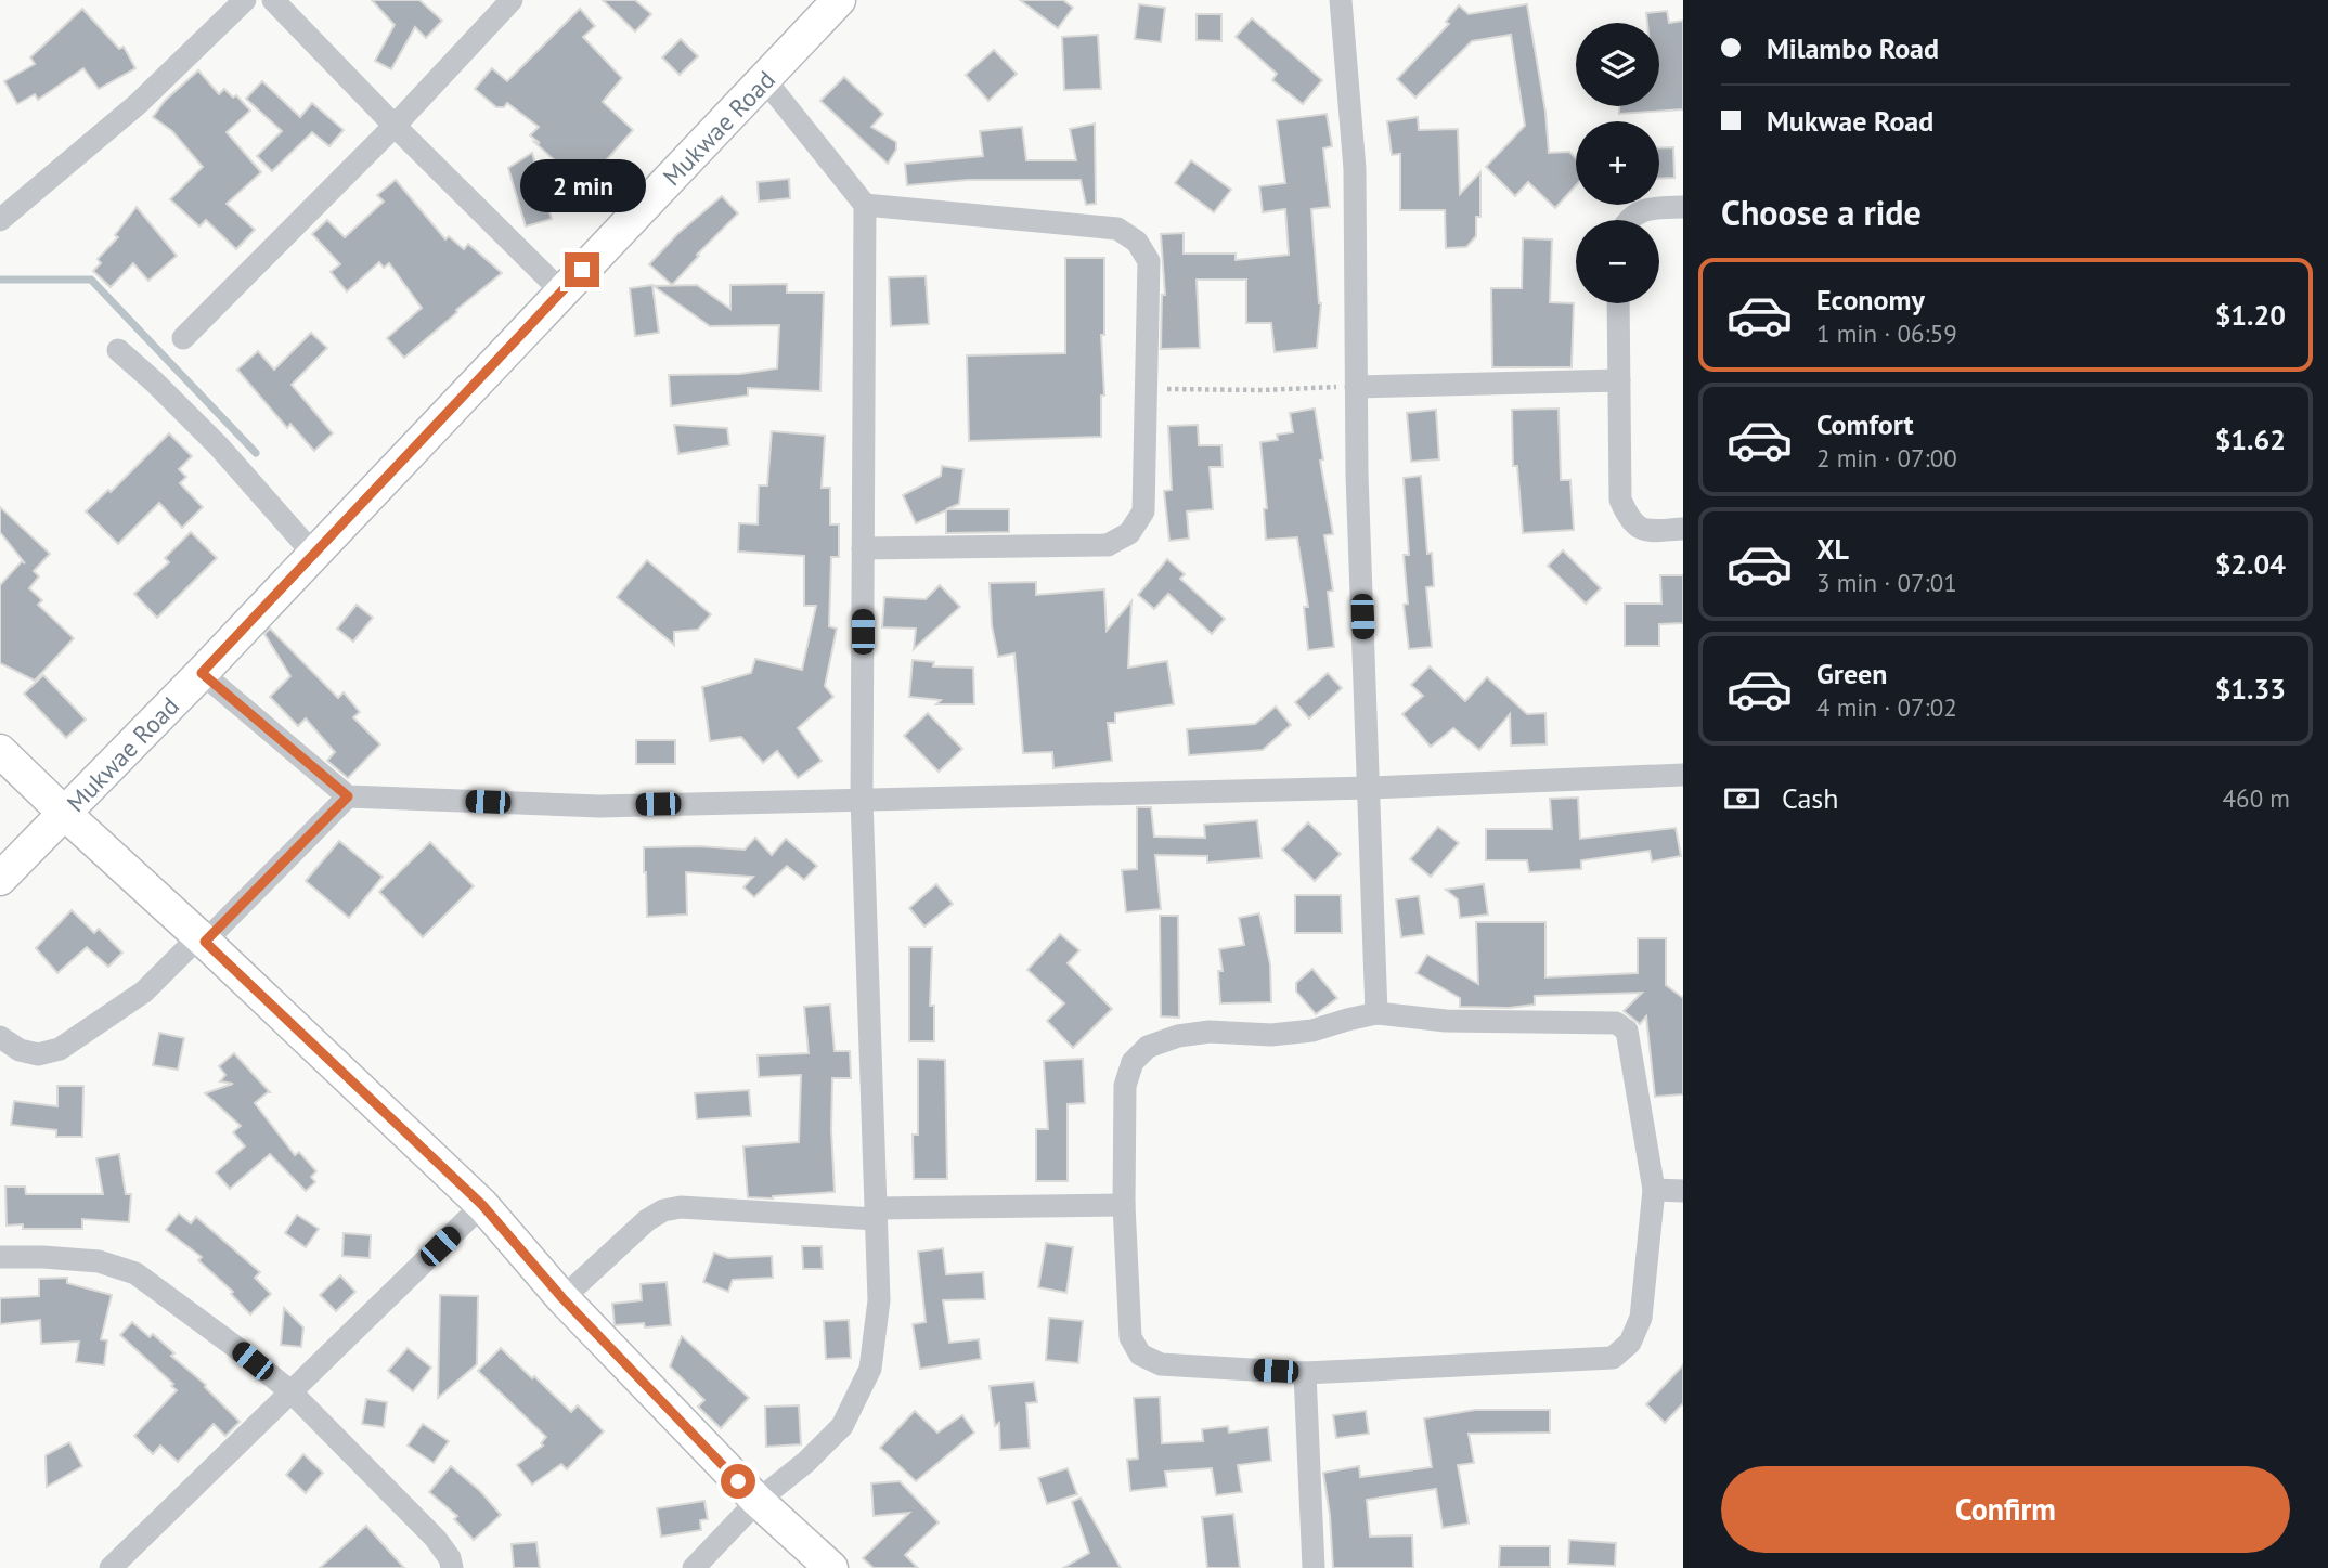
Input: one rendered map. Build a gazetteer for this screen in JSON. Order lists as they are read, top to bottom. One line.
{"streets":{"street":["Mukwae Road"]},"page":{"banner":["Milambo Road","Mukwae Road"],"map_buttons":["+","−"],"bubble":"2 min","heading":"Choose a ride","list":[{"name":"Economy","note":"1 min · 06:59","value":"$1.20"},{"name":"Comfort","note":"2 min · 07:00","value":"$1.62"},{"name":"XL","note":"3 min · 07:01","value":"$2.04"},{"name":"Green","note":"4 min · 07:02","value":"$1.33"}],"pay":["Cash","460 m"],"buttons":"Confirm"}}
